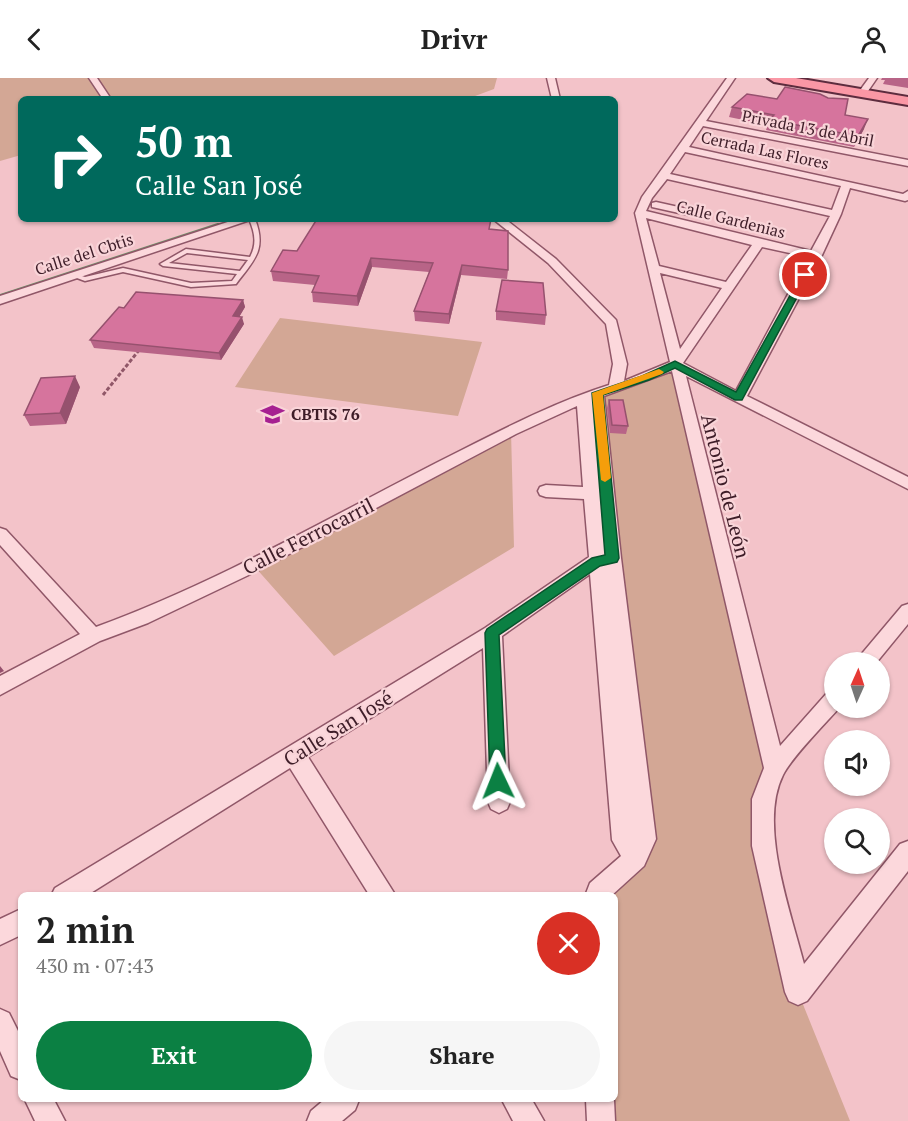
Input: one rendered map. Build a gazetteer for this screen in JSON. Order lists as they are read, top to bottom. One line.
{"streets":{"street":["Privada 13 de Abril","Cerrada Las Flores","Calle Gardenias","Calle del Cbtis","Antonio de León","Calle Ferrocarril","Calle San José"]},"crossings":[["Cerrada Las Flores","Calle Gardenias"],["Calle Gardenias","Antonio de León"],["Antonio de León","Calle Ferrocarril"]],"places":{"school or university":["CBTIS 76"]},"north":"top","page":{"header":"Drivr","turn":["50 m","Calle San José"],"heading":["2 min","430 m · 07:43"],"buttons":["Exit","Share"]}}
